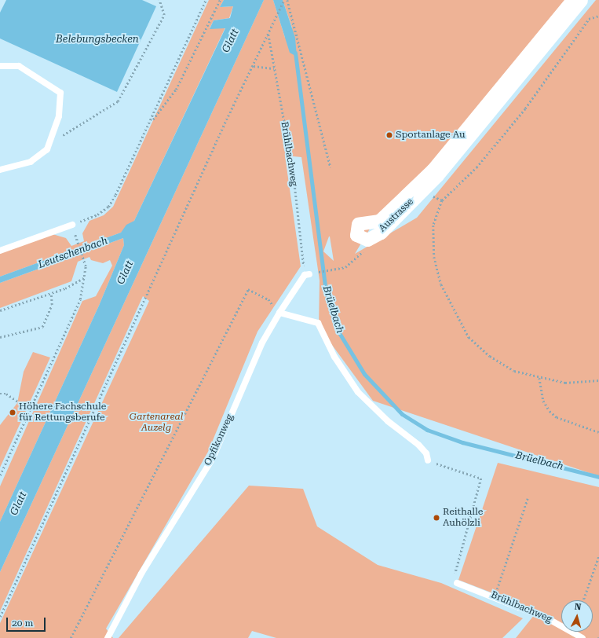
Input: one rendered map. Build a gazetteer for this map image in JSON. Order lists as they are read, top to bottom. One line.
{"streets":{"street":["Austrasse"],"lane":["Brühlbachweg","Opfikonweg"]},"crossings":[["Brühlbachweg","Opfikonweg"]],"water":["Belebungsbecken","Glatt","Leutschenbach","Brüelbach"],"parks":["Gartenareal Auzelg"],"places":["Sportanlage Au","Höhere Fachschule für Rettungsberufe","Reithalle Auhölzli"],"scale_bar":"20 m","north":"top"}
